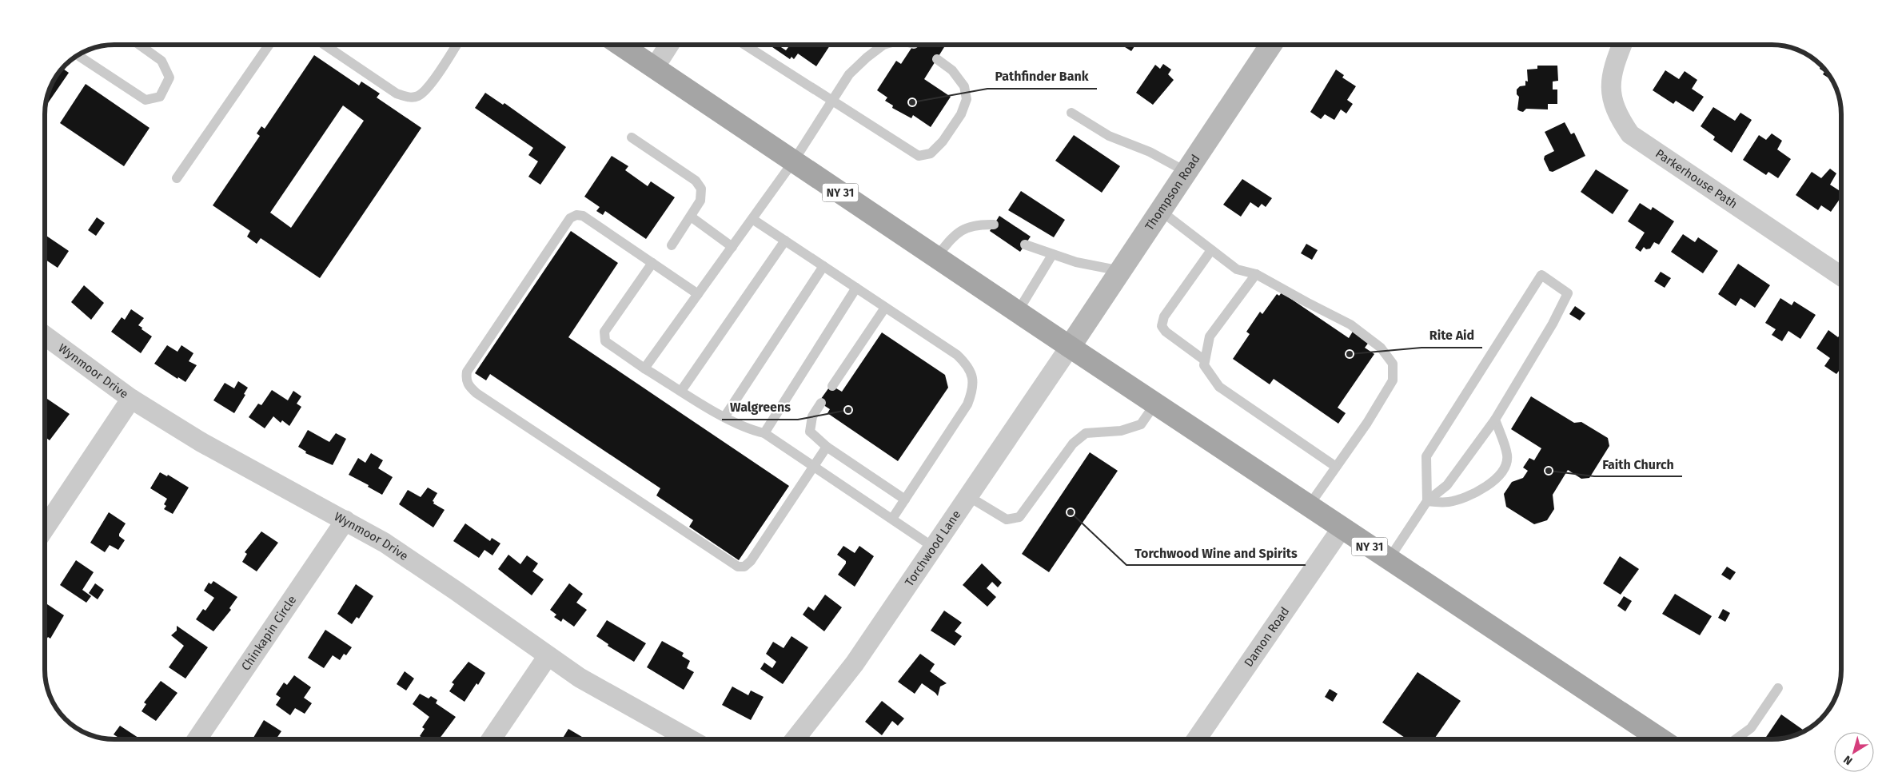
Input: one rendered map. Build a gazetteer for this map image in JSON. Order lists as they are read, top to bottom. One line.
{"streets":{"main road":["NY 31"],"street":["Parkerhouse Path","Thompson Road","Wynmoor Drive","Torchwood Lane","Chinkapin Circle","Damon Road"]},"crossings":[["NY 31","Thompson Road"],["NY 31","Torchwood Lane"],["NY 31","Damon Road"],["Thompson Road","Torchwood Lane"],["Wynmoor Drive","Chinkapin Circle"]],"places":["Pathfinder Bank","Rite Aid","Walgreens","Faith Church","Torchwood Wine and Spirits"],"north":"bottom left"}
